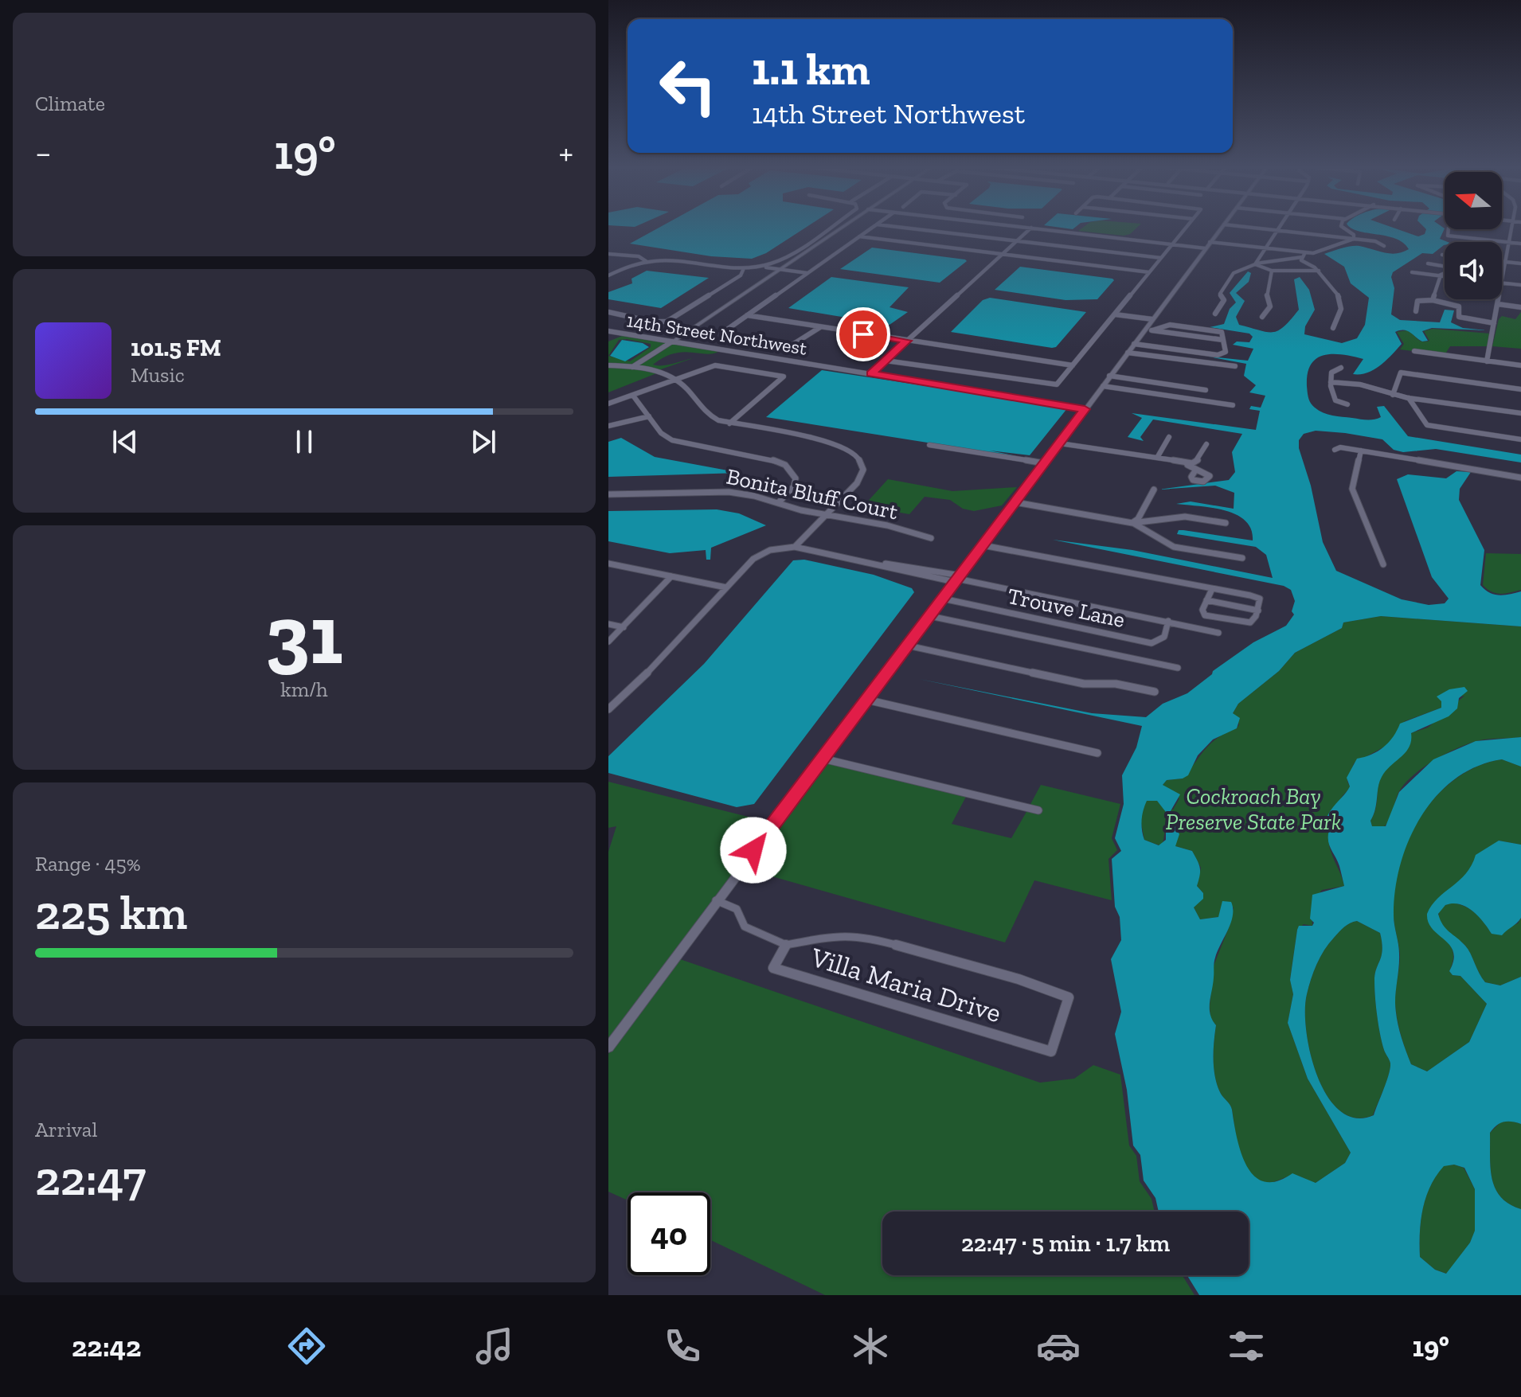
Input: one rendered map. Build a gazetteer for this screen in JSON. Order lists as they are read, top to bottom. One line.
{"streets":{"street":["14th Street Northwest","Bonita Bluff Court","Trouve Lane","Villa Maria Drive"]},"parks":["Cockroach Bay Preserve State Park"],"north":"left","page":{"tile":["Climate",["31","km/h"],["Range · 45%","225 km"],["Arrival","22:47"]],"turn":["1.1 km","14th Street Northwest"],"heat":["−","19°","+"],"song":["101.5 FM","Music"],"limit":"40","trip":"22:47 · 5 min · 1.7 km","tabs":["22:42","19°"]}}
